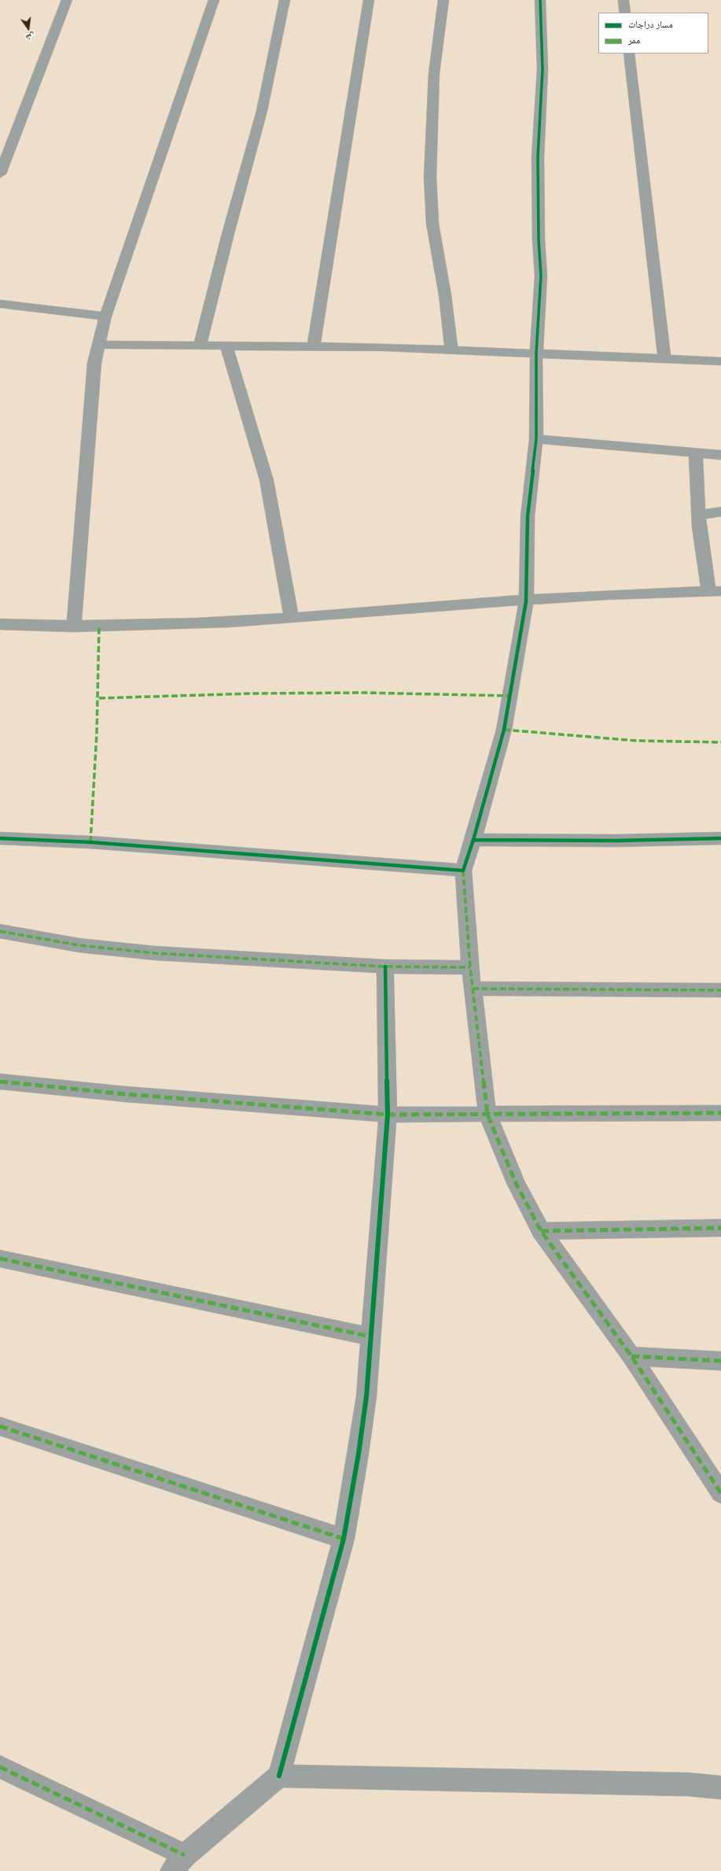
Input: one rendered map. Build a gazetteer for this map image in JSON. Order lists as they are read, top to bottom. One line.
{"legend":["مسار دراجات","ممر"],"north":"bottom"}
